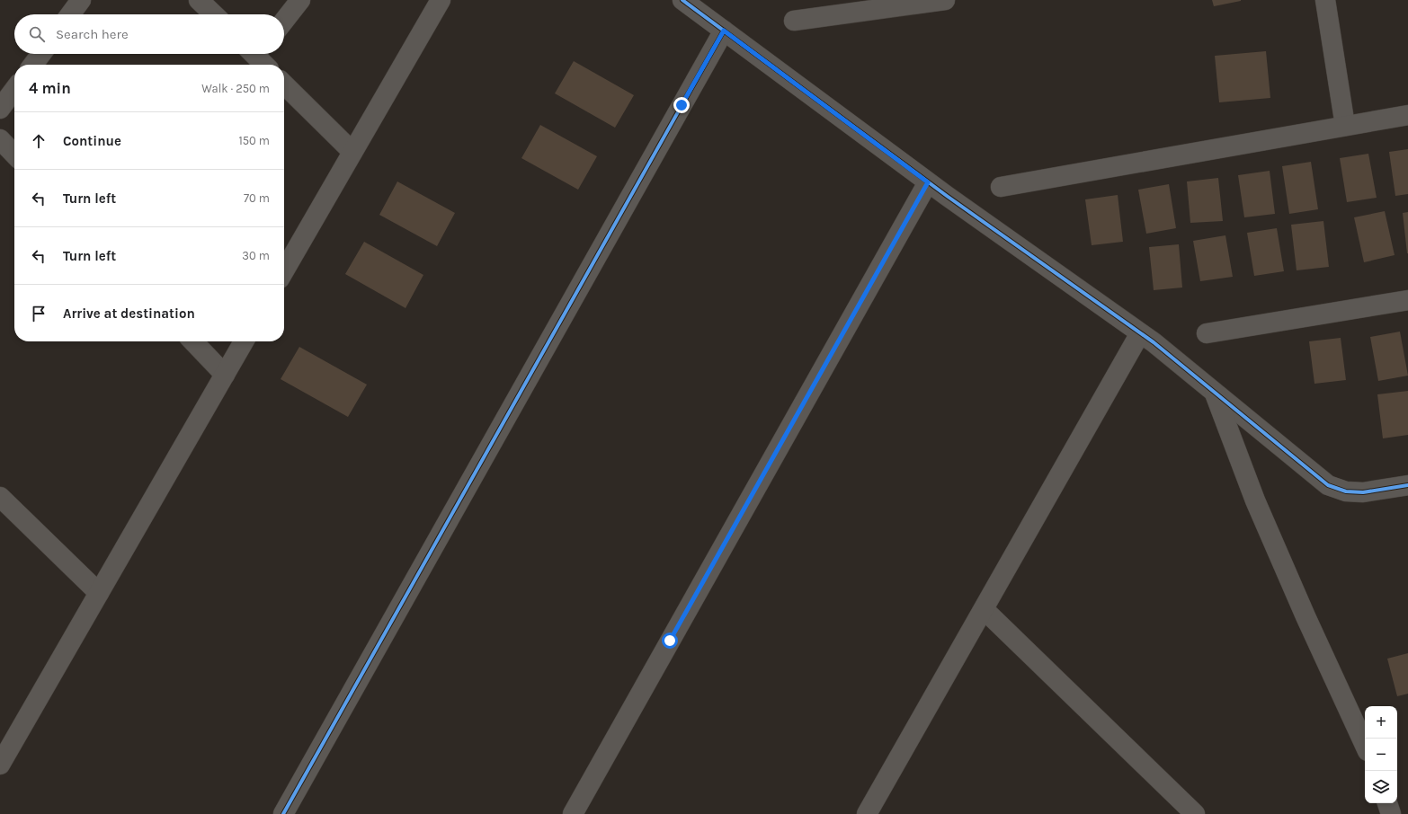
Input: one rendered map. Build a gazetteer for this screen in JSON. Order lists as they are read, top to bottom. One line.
{"page":{"search":"Search here","heading":["4 min","Walk · 250 m"],"list":[["Continue","150 m"],["Turn left","70 m"],["Turn left","30 m"],"Arrive at destination"],"map_buttons":["+","−"]}}
